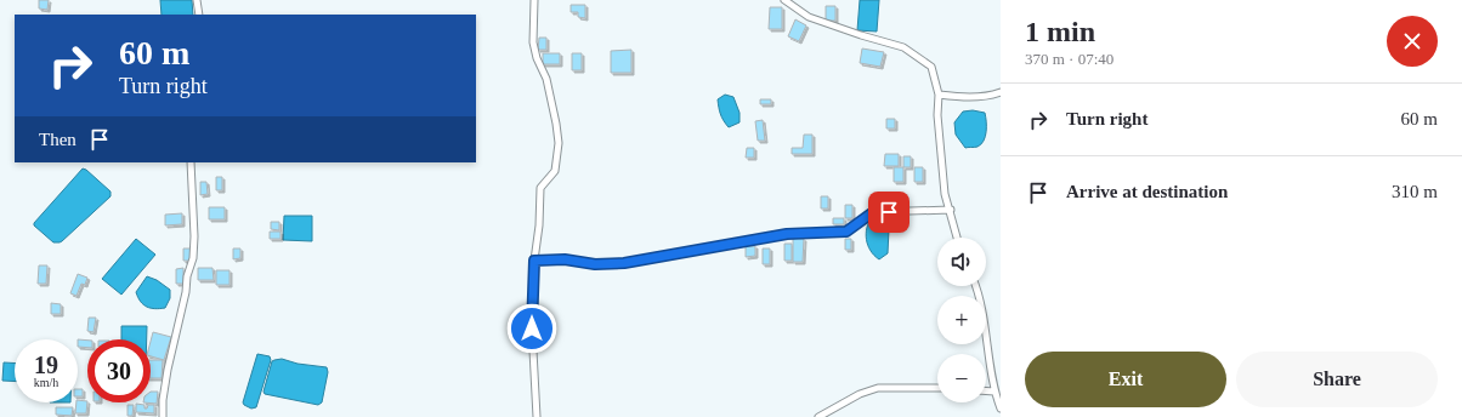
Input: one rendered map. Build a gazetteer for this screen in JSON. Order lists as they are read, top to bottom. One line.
{"page":{"heading":["1 min","370 m · 07:40"],"turn":["60 m","Turn right"],"list":[{"name":"Turn right","value":"60 m"},{"name":"Arrive at destination","value":"310 m"}],"then":"Then","map_buttons":["+","−"],"speed":"19 km/h","limit":"30","buttons":["Exit","Share"]}}
